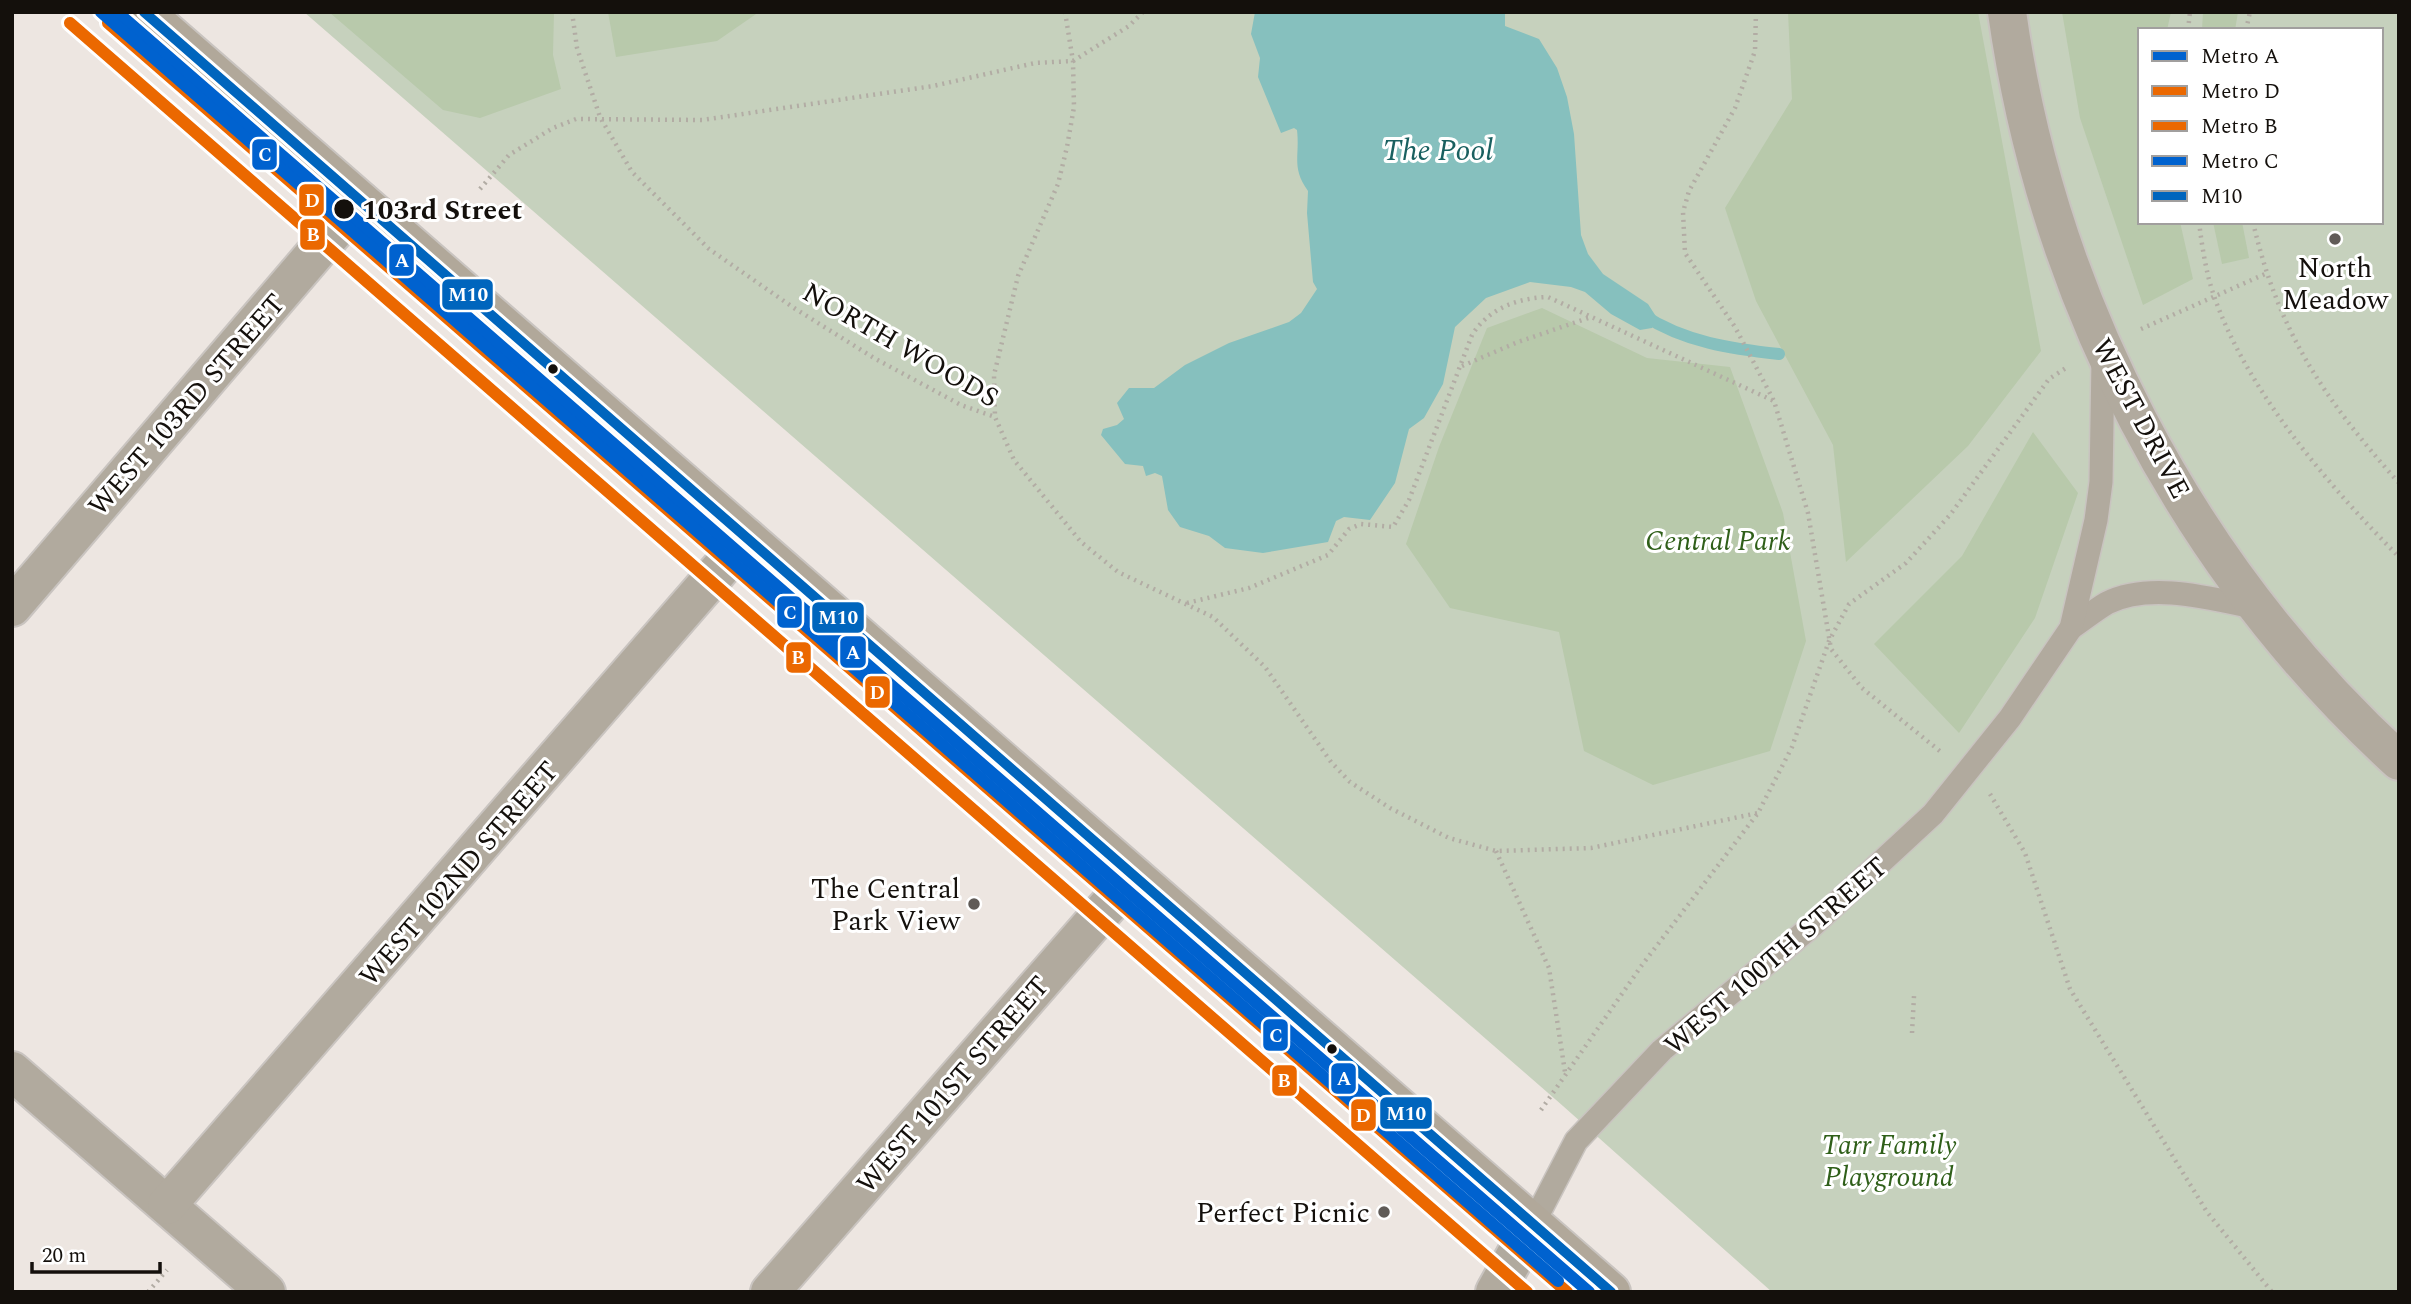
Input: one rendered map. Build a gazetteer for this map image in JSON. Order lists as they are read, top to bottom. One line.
{"streets":{"street":["WEST 103RD STREET","WEST DRIVE","WEST 102ND STREET","WEST 100TH STREET","WEST 101ST STREET"],"path":["NORTH WOODS"]},"crossings":[["WEST DRIVE","WEST 100TH STREET"]],"water":["The Pool"],"parks":["Central Park","Tarr Family Playground"],"places":["103rd Street","North Meadow","The Central Park View","Perfect Picnic"],"lines":["metro line A","metro line C","transit line M10","metro line D","metro line B"],"legend":["Metro A","Metro D","Metro B","Metro C","M10"],"scale_bar":"20 m"}
